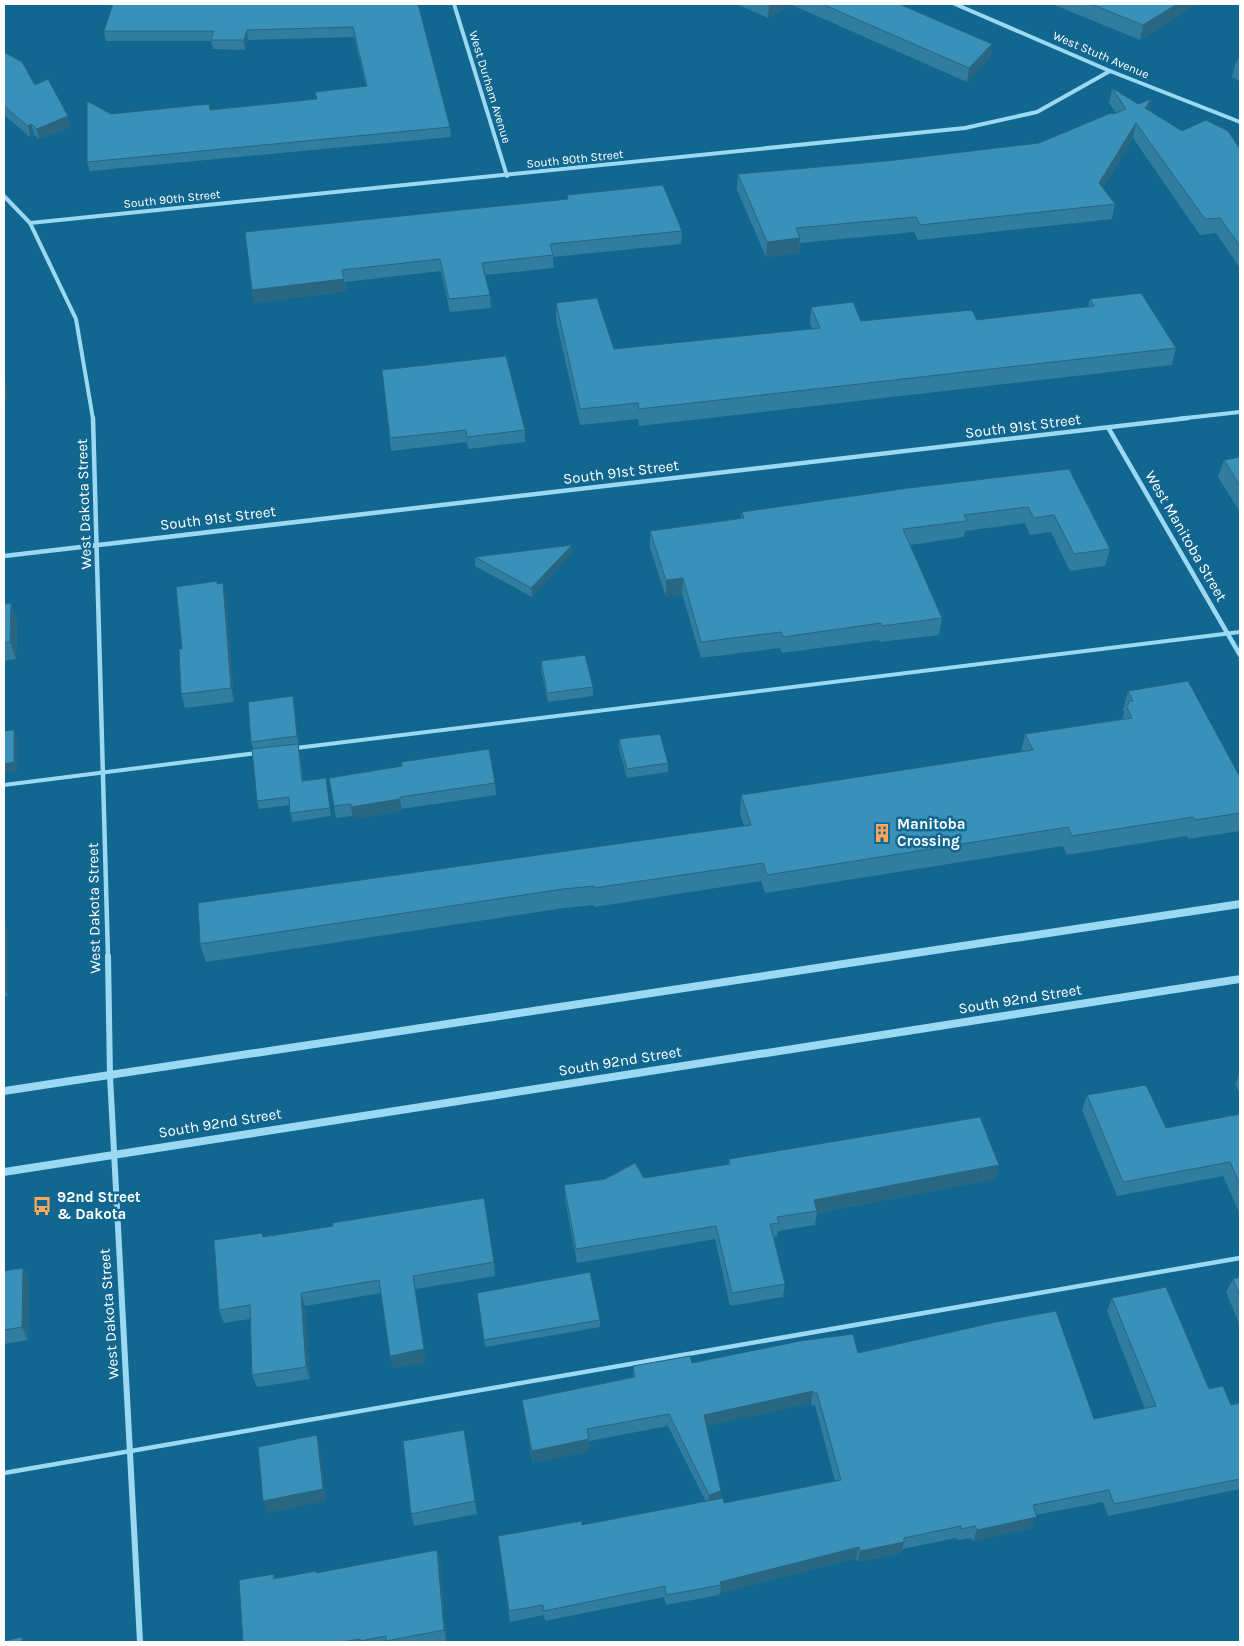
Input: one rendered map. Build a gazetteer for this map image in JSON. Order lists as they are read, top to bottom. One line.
{"streets":{"street":["West Stuth Avenue","West Durham Avenue","South 90th Street","South 91st Street","West Dakota Street","West Manitoba Street","South 92nd Street"]},"crossings":[["West Stuth Avenue","South 90th Street"],["West Durham Avenue","South 90th Street"],["South 90th Street","West Dakota Street"],["South 91st Street","West Dakota Street"],["South 91st Street","West Manitoba Street"],["West Dakota Street","South 92nd Street"]],"places":{"building":["Manitoba Crossing"],"bus stop":["92nd Street & Dakota"]}}
